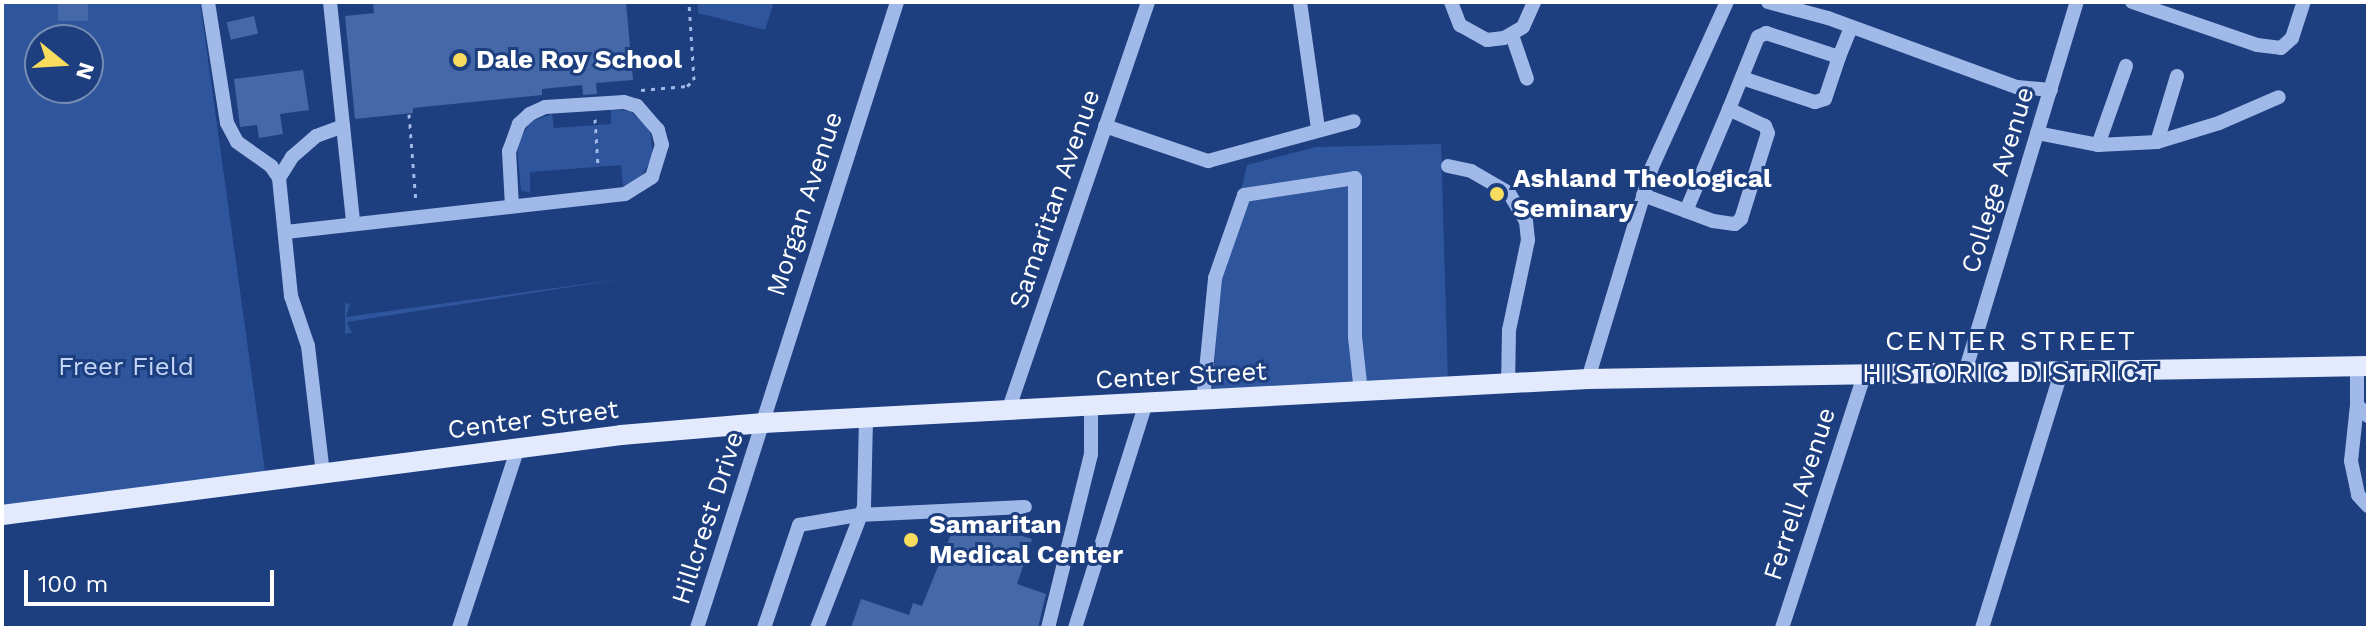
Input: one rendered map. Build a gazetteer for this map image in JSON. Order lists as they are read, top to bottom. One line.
{"streets":{"main road":["Center Street"],"street":["College Avenue","Samaritan Avenue","Morgan Avenue","Ferrell Avenue","Hillcrest Drive"]},"crossings":[["College Avenue","Center Street"],["Samaritan Avenue","Center Street"],["Morgan Avenue","Center Street"],["Morgan Avenue","Hillcrest Drive"],["Center Street","Ferrell Avenue"],["Center Street","Hillcrest Drive"]],"districts":["CENTER STREET HISTORIC DISTRICT"],"parks":["Freer Field"],"places":["Dale Roy School","Ashland Theological Seminary","Samaritan Medical Center"],"scale_bar":"100 m","north":"right"}
